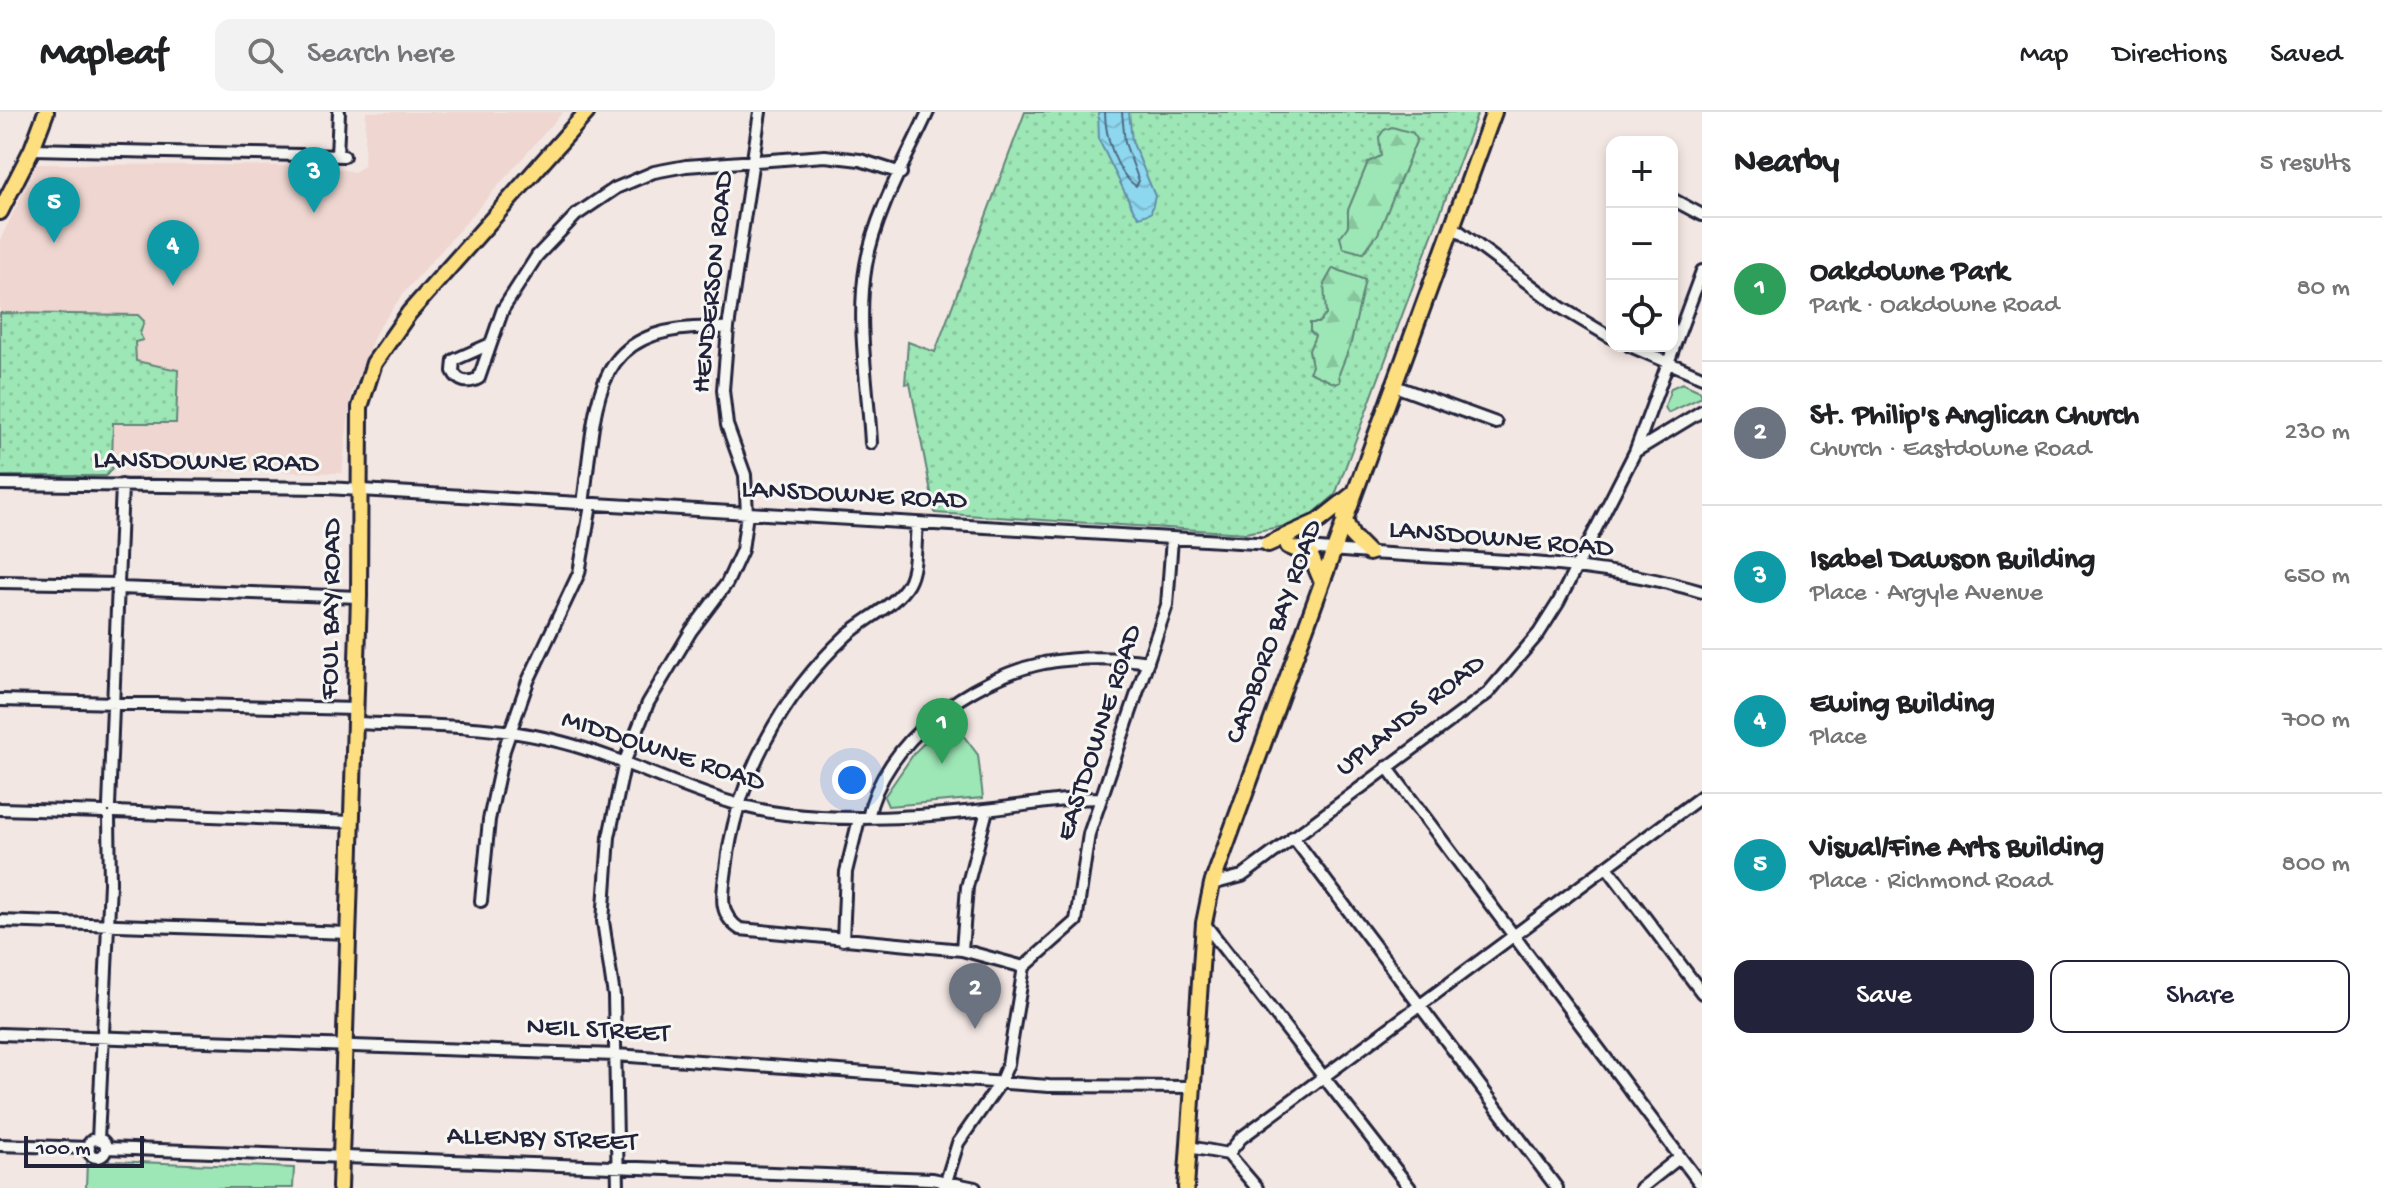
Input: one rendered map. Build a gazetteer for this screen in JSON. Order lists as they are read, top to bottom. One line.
{"streets":{"main road":["FOUL BAY ROAD","CADBORO BAY ROAD"],"street":["HENDERSON ROAD","LANSDOWNE ROAD","UPLANDS ROAD","EASTDOWNE ROAD","MIDDOWNE ROAD","NEIL STREET","ALLENBY STREET"]},"crossings":[["HENDERSON ROAD","LANSDOWNE ROAD"],["HENDERSON ROAD","MIDDOWNE ROAD"],["HENDERSON ROAD","NEIL STREET"],["HENDERSON ROAD","ALLENBY STREET"],["LANSDOWNE ROAD","FOUL BAY ROAD"],["LANSDOWNE ROAD","CADBORO BAY ROAD"],["LANSDOWNE ROAD","UPLANDS ROAD"],["LANSDOWNE ROAD","EASTDOWNE ROAD"],["FOUL BAY ROAD","MIDDOWNE ROAD"],["FOUL BAY ROAD","NEIL STREET"],["FOUL BAY ROAD","ALLENBY STREET"],["CADBORO BAY ROAD","UPLANDS ROAD"],["CADBORO BAY ROAD","NEIL STREET"],["EASTDOWNE ROAD","MIDDOWNE ROAD"]],"scale_bar":"100 m","page":{"header":"Mapleaf","search":"Search here","nav":["Map","Directions","Saved"],"heading":["Nearby","5 results"],"map_buttons":["+","−"],"pins":["3","5","4","1","2"],"list":[{"mark":"1","name":"Oakdowne Park","note":"Park · Oakdowne Road","value":"80 m"},{"mark":"2","name":"St. Philip's Anglican Church","note":"Church · Eastdowne Road","value":"230 m"},{"mark":"3","name":"Isabel Dawson Building","note":"Place · Argyle Avenue","value":"650 m"},{"mark":"4","name":"Ewing Building","note":"Place","value":"700 m"},{"mark":"5","name":"Visual/Fine Arts Building","note":"Place · Richmond Road","value":"800 m"}],"buttons":["Save","Share"],"scale":"100 m"}}
